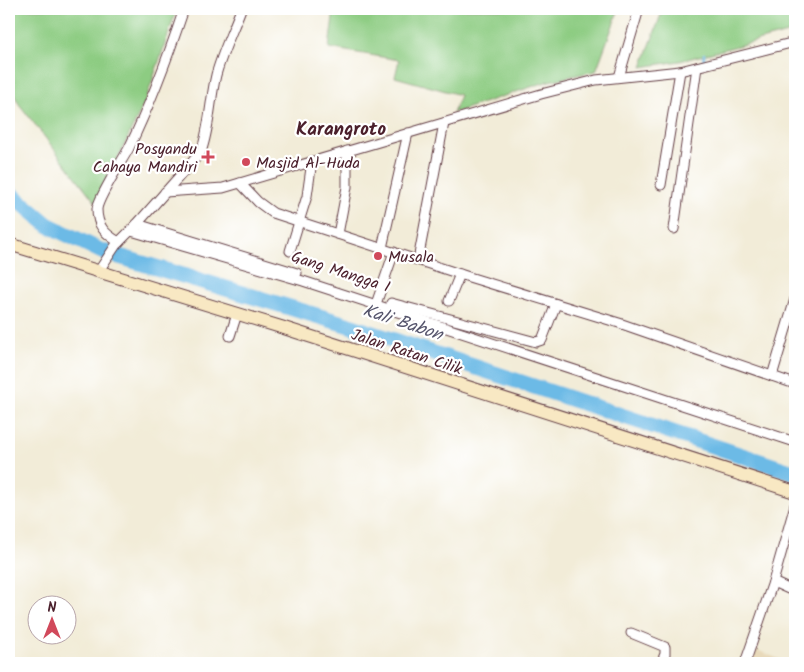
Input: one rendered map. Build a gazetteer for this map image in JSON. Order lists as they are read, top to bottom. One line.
{"streets":{"street":["Gang Mangga I","Jalan Ratan Cilik"]},"districts":["Karangroto"],"water":["Kali Babon"],"places":{"health":["Posyandu Cahaya Mandiri"],"other":["Masjid Al-Huda","Musala"]},"north":"top"}
